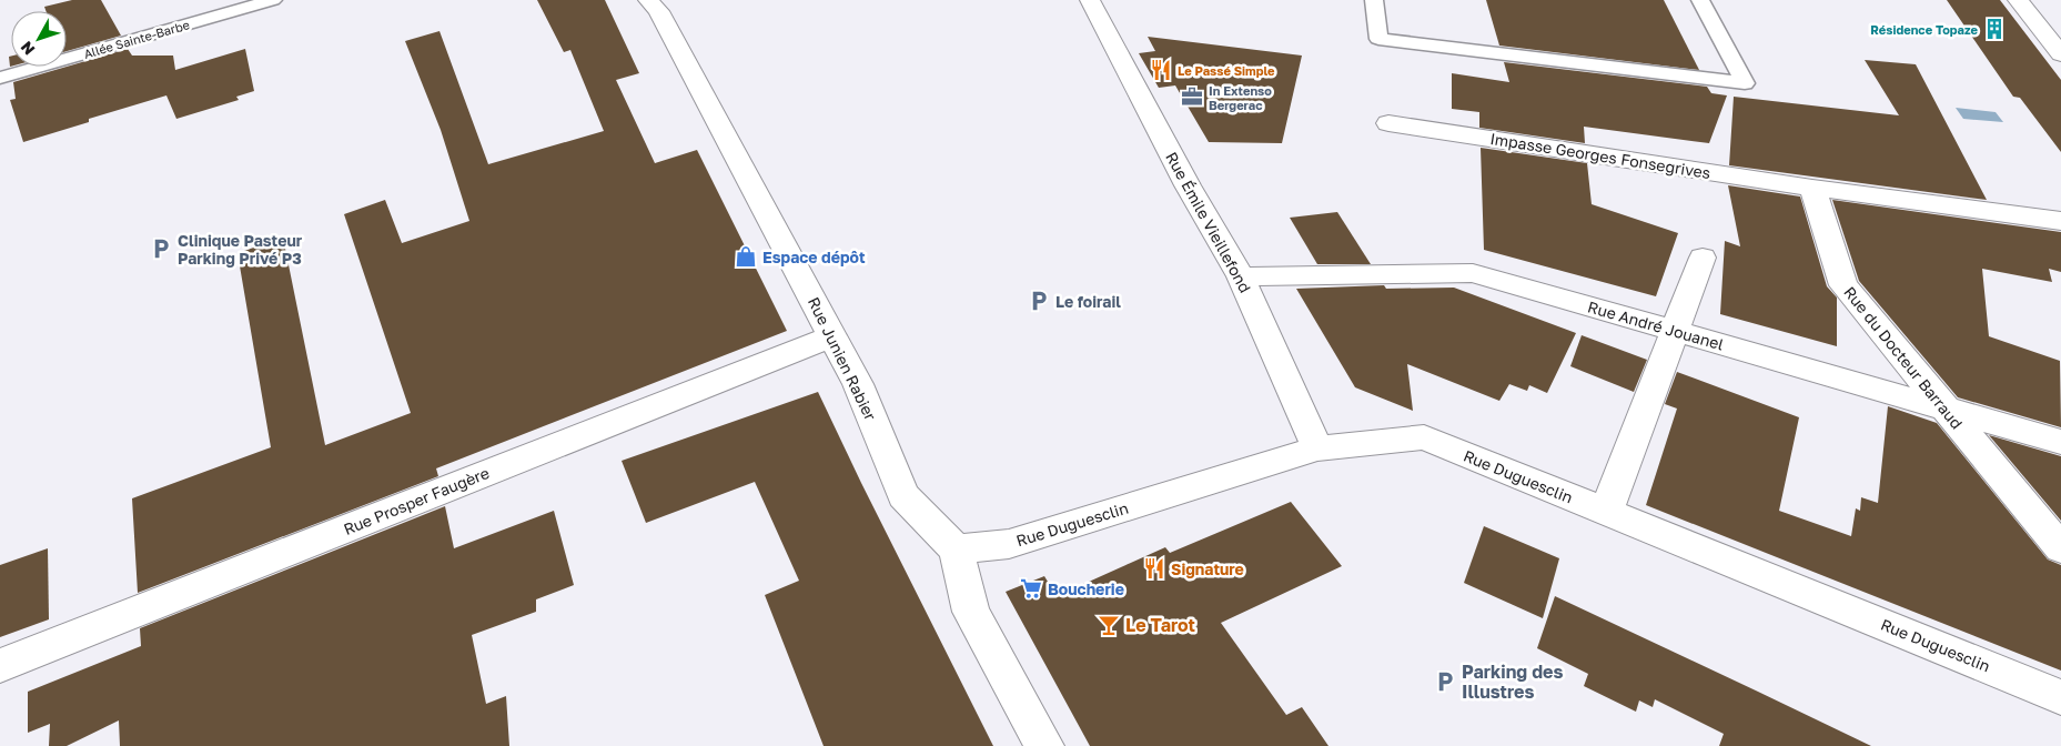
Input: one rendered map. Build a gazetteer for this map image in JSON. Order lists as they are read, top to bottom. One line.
{"streets":{"street":["Impasse Georges Fonsegrives","Rue Émile Vieillefond","Rue André Jouanel","Rue du Docteur Barraud","Rue Junien Rabier","Rue Duguesclin","Rue Prosper Faugère"],"lane":["Allée Sainte-Barbe"]},"crossings":[["Impasse Georges Fonsegrives","Rue du Docteur Barraud"],["Rue Émile Vieillefond","Rue André Jouanel"],["Rue Émile Vieillefond","Rue Duguesclin"],["Rue André Jouanel","Rue du Docteur Barraud"],["Rue Junien Rabier","Rue Duguesclin"],["Rue Junien Rabier","Rue Prosper Faugère"]],"places":{"building":["Résidence Topaze"],"restaurant":["Le Passé Simple","Signature"],"office":["In Extenso Bergerac"],"parking":["Clinique Pasteur Parking Privé P3","Le foirail","Parking des Illustres"],"shop":["Espace dépôt"],"supermarket":["Boucherie"],"bar":["Le Tarot"]},"north":"bottom left"}
